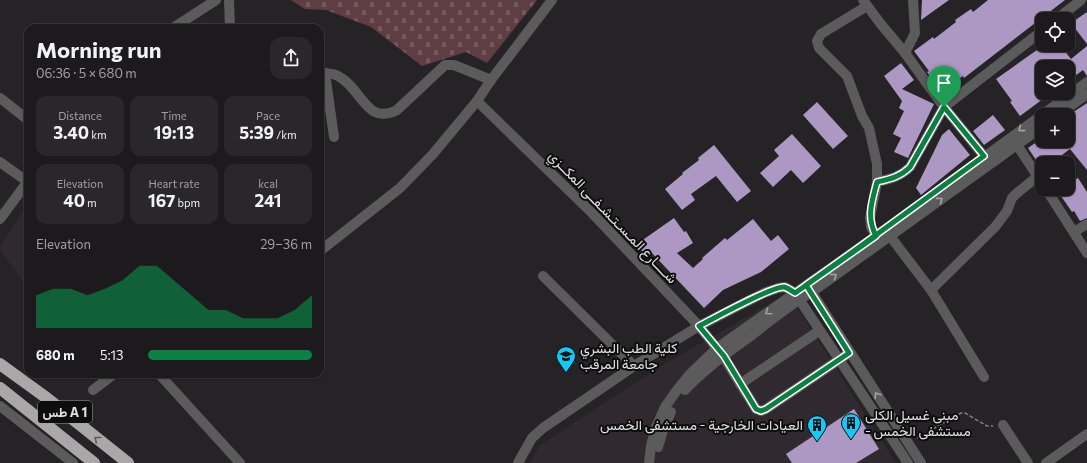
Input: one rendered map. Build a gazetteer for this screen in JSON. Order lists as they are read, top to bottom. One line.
{"streets":{"highway":["طس A 1"],"street":["شــــارع المـسـتـشـفــى المكــزي"]},"places":{"school or university":["كلية الطب البشري جامعة المرقب"],"building":["مبنى غسيل الكلى - مستشفى الخمس","العيادات الخارجية - مستشفى الخمس"]},"page":{"map_buttons":["+","−"],"heading":["Morning run","06:36 · 5 × 680 m"],"stats":[["Distance","3.40 km"],["Time","19:13"],["Pace","5:39 /km"],["Elevation","40 m"],["Heart rate","167 bpm"],["kcal","241"]],"chart":["Elevation","29–36 m"],"list":[{"name":"680 m","note":"5:13"}]}}
